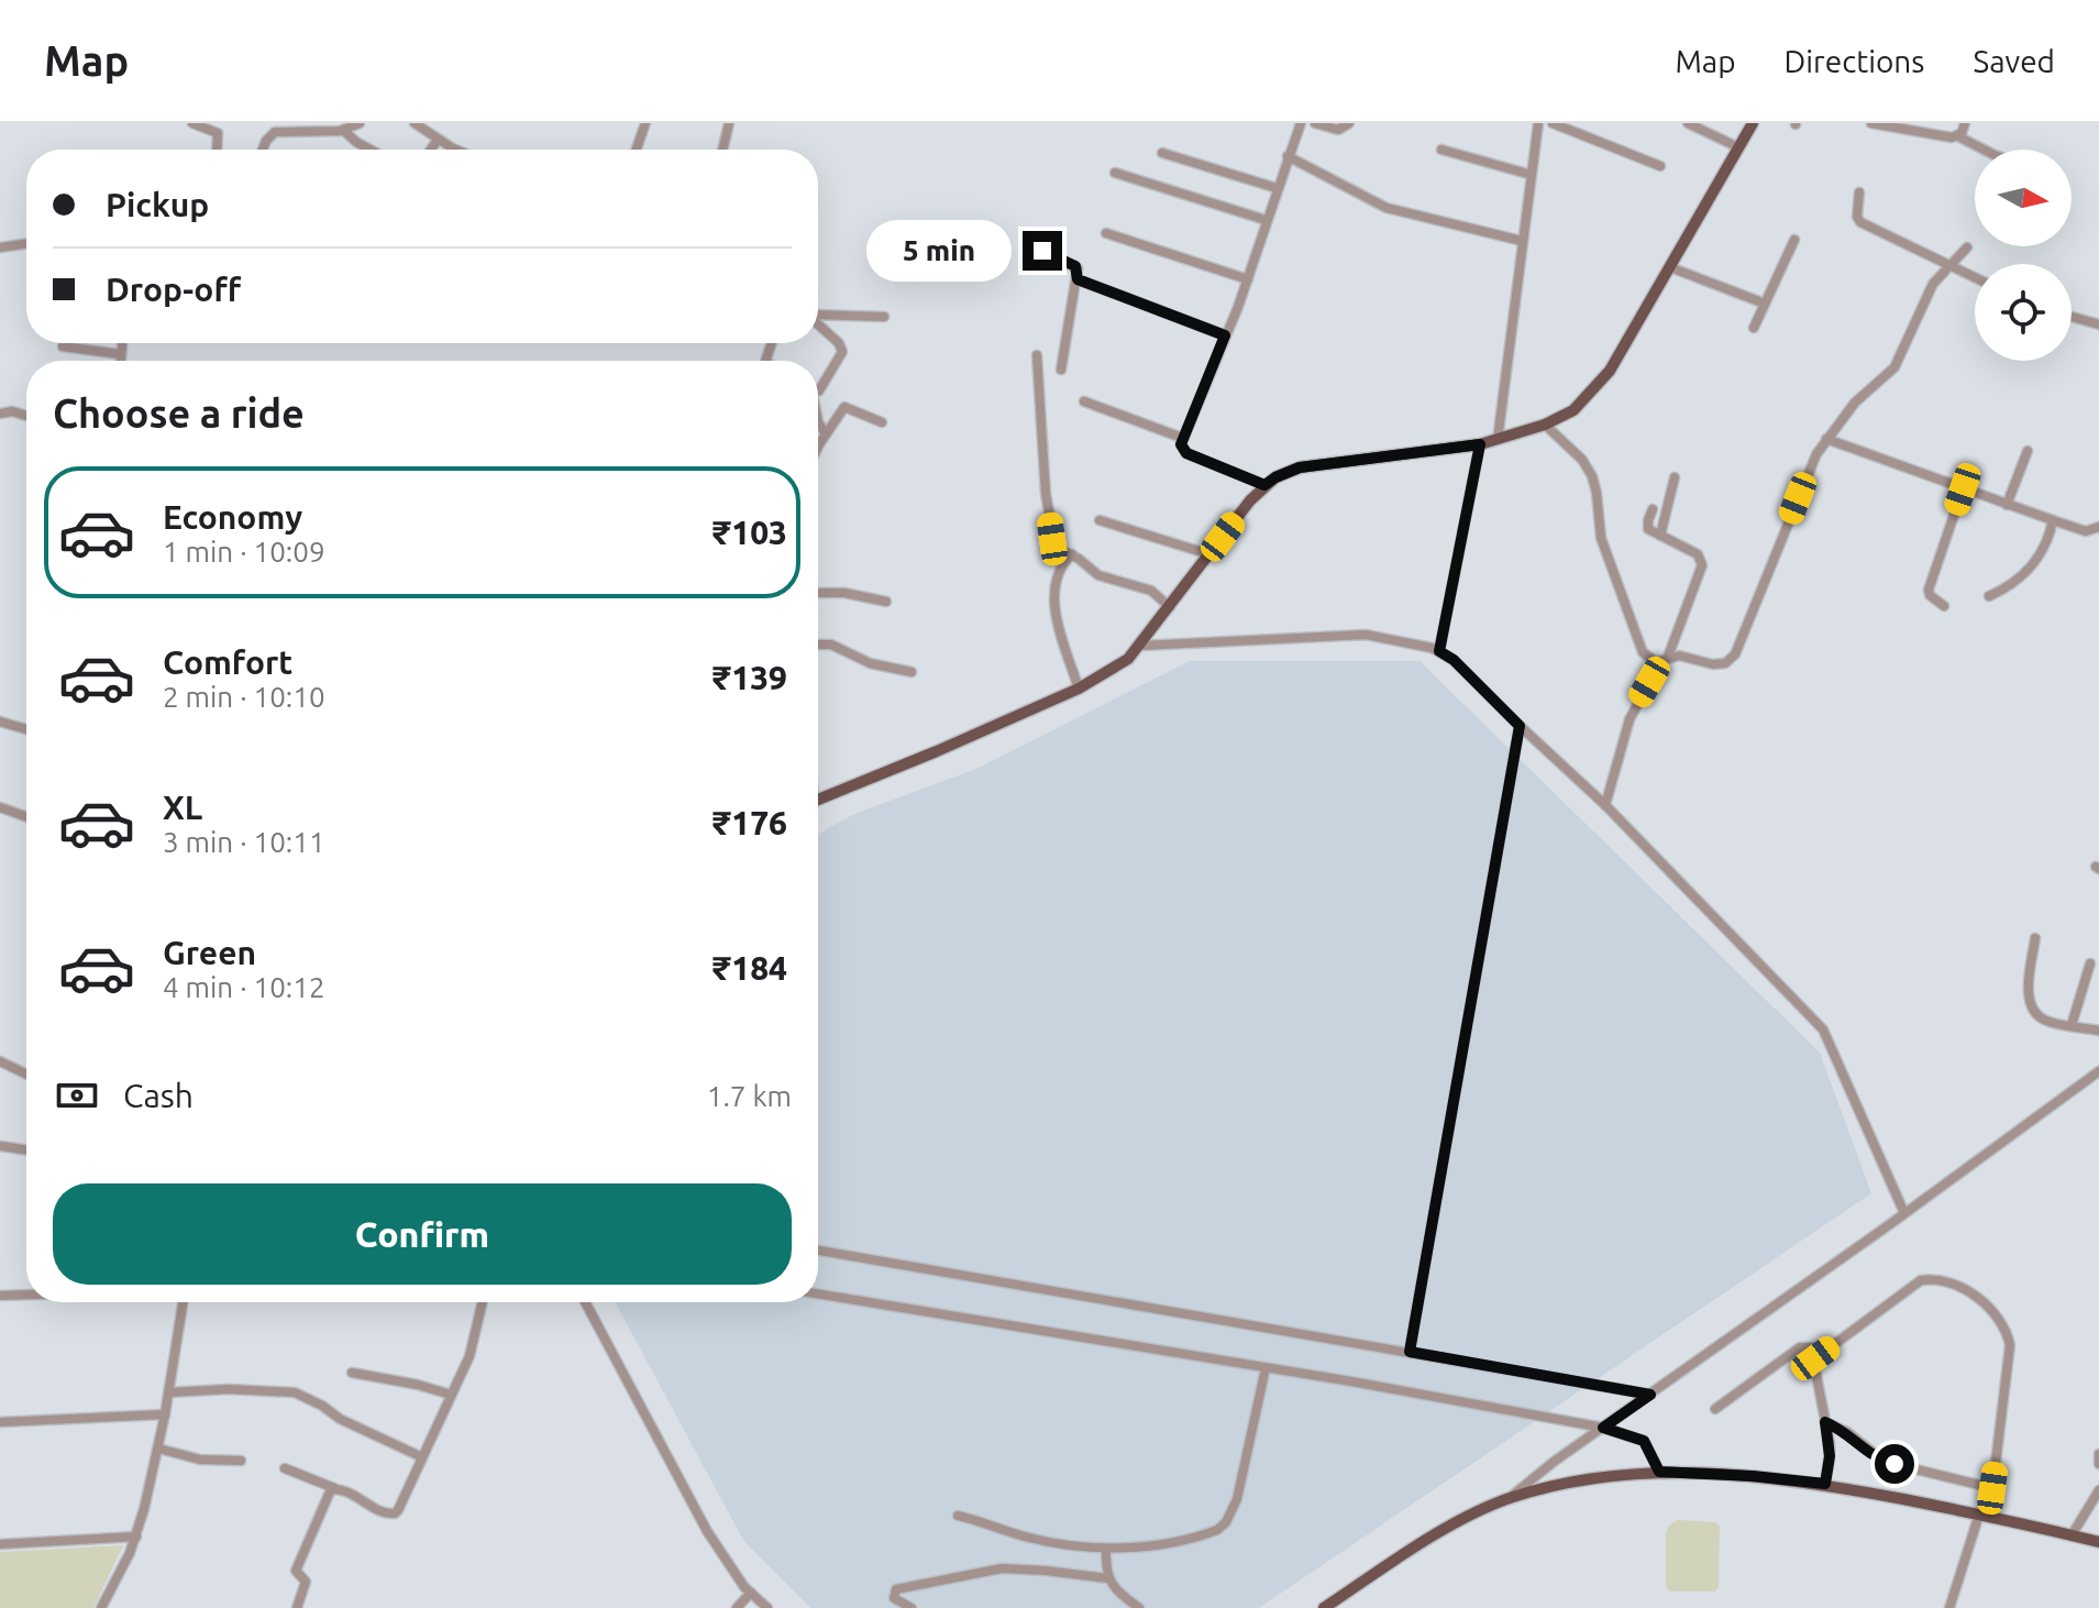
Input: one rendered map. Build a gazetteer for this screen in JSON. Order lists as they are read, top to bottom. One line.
{"north":"right","page":{"header":"Map","nav":["Map","Directions","Saved"],"banner":["Pickup","Drop-off"],"bubble":"5 min","heading":"Choose a ride","list":[{"name":"Economy","note":"1 min · 10:09","value":"₹103"},{"name":"Comfort","note":"2 min · 10:10","value":"₹139"},{"name":"XL","note":"3 min · 10:11","value":"₹176"},{"name":"Green","note":"4 min · 10:12","value":"₹184"}],"pay":["Cash","1.7 km"],"buttons":"Confirm"}}
